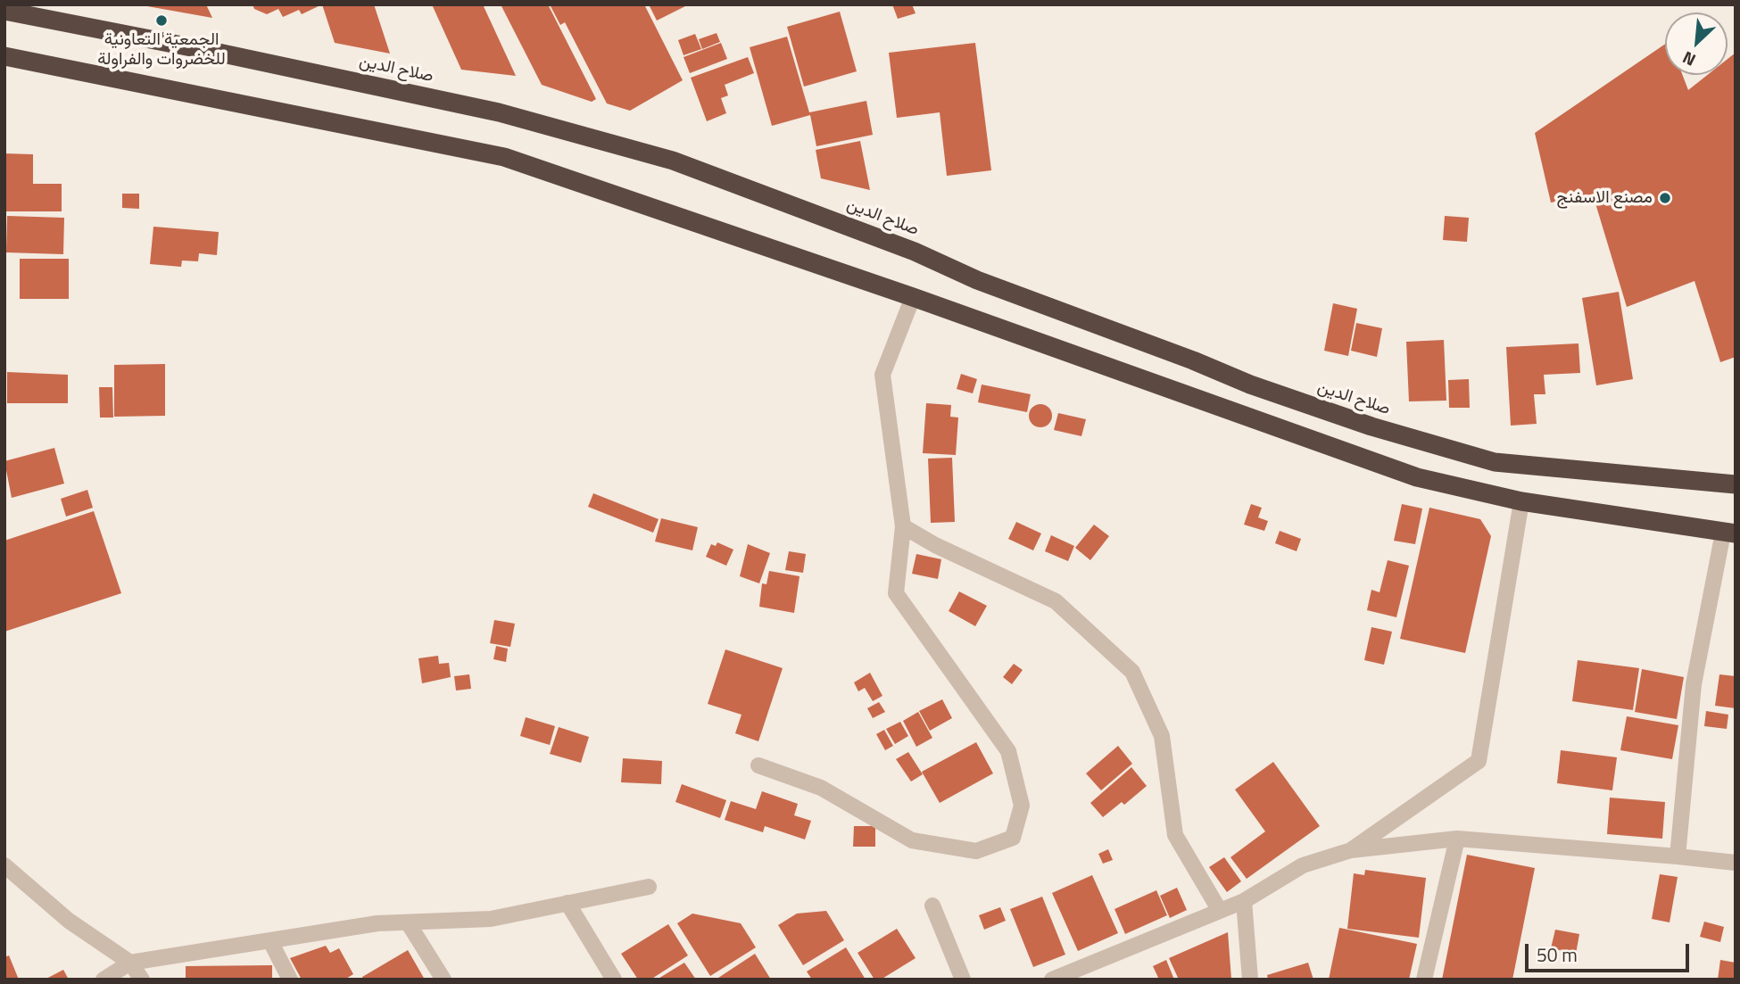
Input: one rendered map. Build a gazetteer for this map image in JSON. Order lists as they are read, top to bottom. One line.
{"streets":{"highway":["صلاح الدين"]},"places":["الجمعية التعاونية للخضروات والفراولة","مصنع الاسفنج"],"scale_bar":"50 m","north":"bottom left"}
